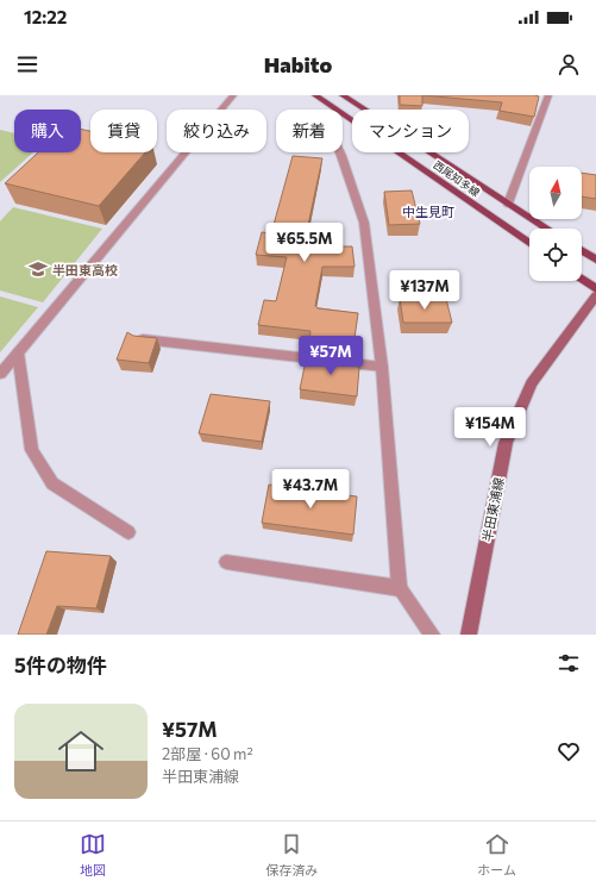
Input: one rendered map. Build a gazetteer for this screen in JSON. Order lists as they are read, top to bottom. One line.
{"streets":{"main road":["西尾知多線","半田東浦線"]},"districts":["中生見町"],"places":{"school or university":["半田東高校"]},"north":"top","page":{"status":"12:22","header":"Habito","chip":["購入","賃貸","絞り込み","新着","マンション"],"price":["¥65.5M","¥137M","¥57M","¥154M","¥43.7M"],"heading":"5件の物件","list":[{"name":"¥57M","note":"2部屋 · 60 m² · 半田東浦線"}],"tabs":["地図","保存済み","ホーム"]}}
